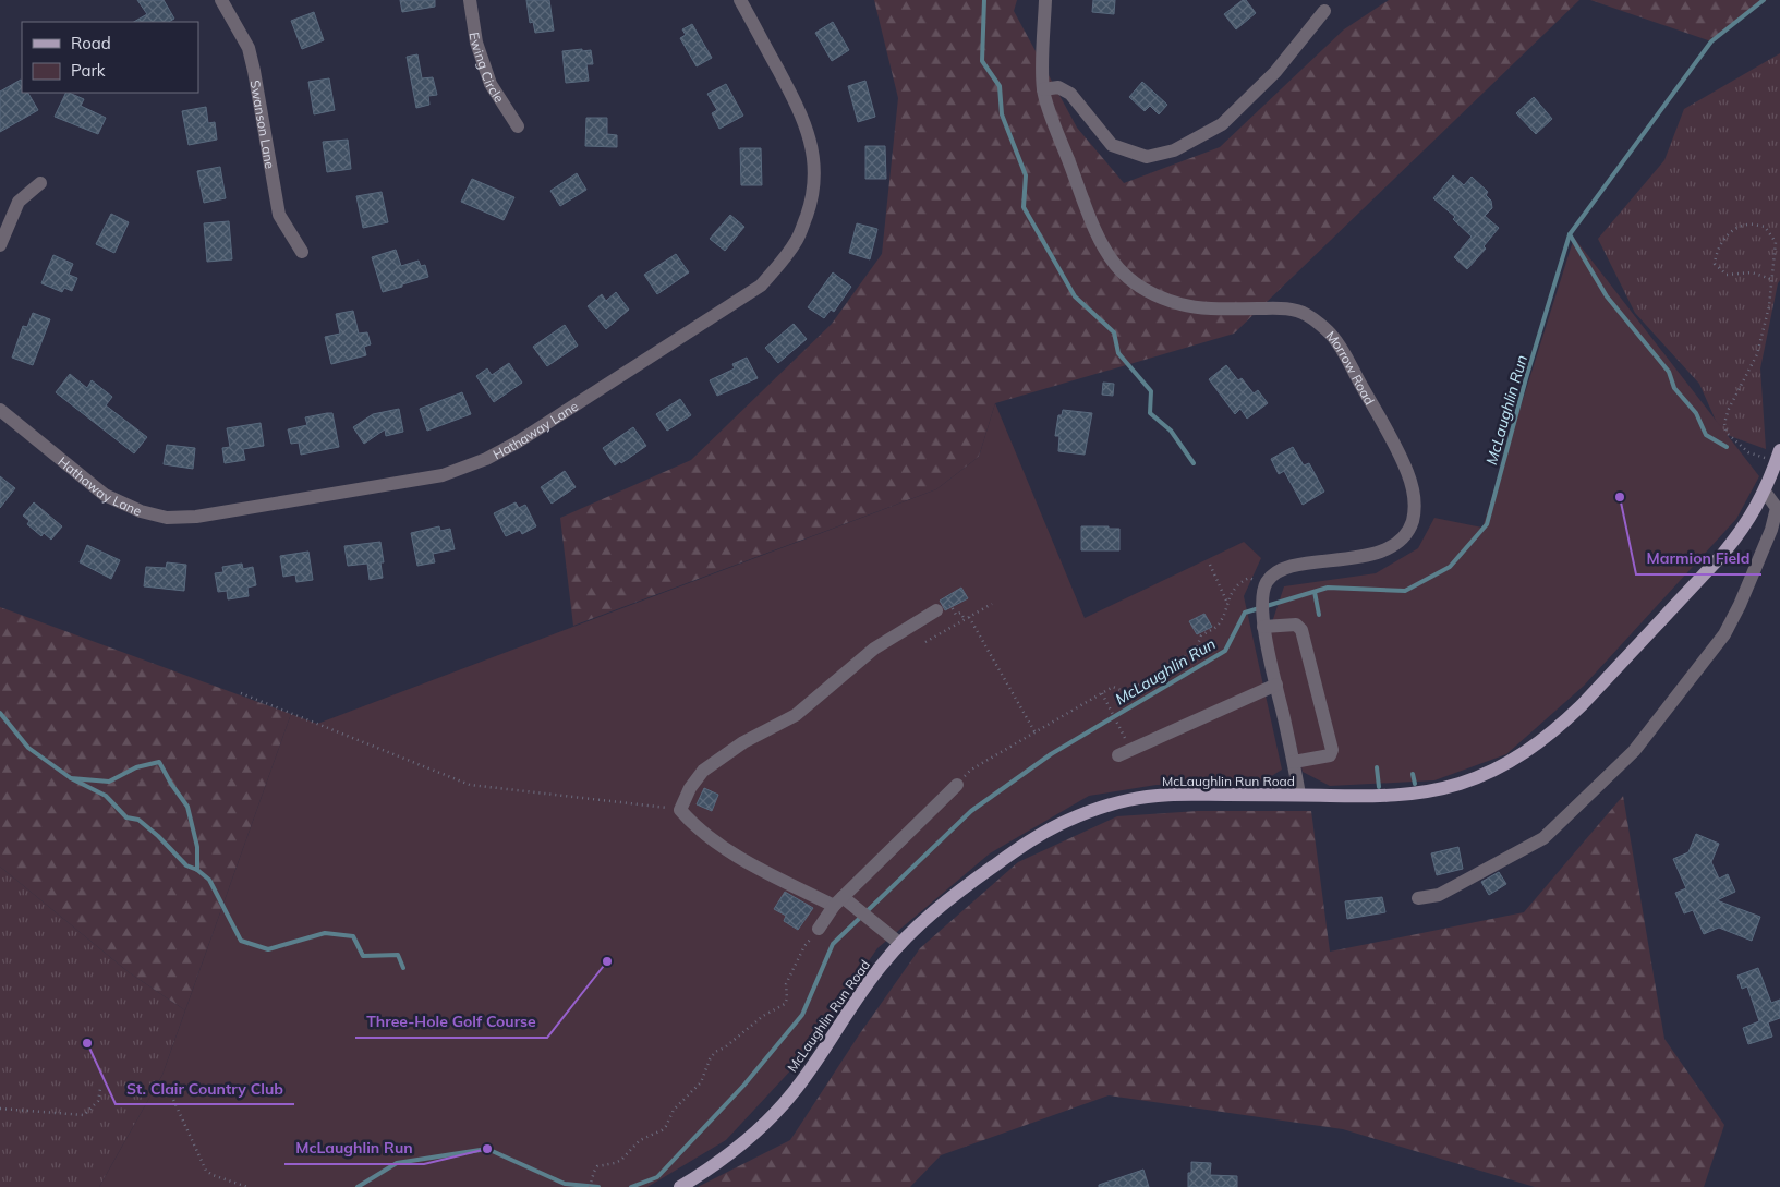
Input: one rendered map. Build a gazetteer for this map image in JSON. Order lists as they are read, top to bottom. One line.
{"streets":{"main road":["McLaughlin Run Road"],"street":["Ewing Circle","Swanson Lane","Morrow Road","Hathaway Lane"]},"water":["McLaughlin Run"],"places":["Marmion Field","Three-Hole Golf Course","St. Clair Country Club","McLaughlin Run"],"legend":["Road","Park"]}
